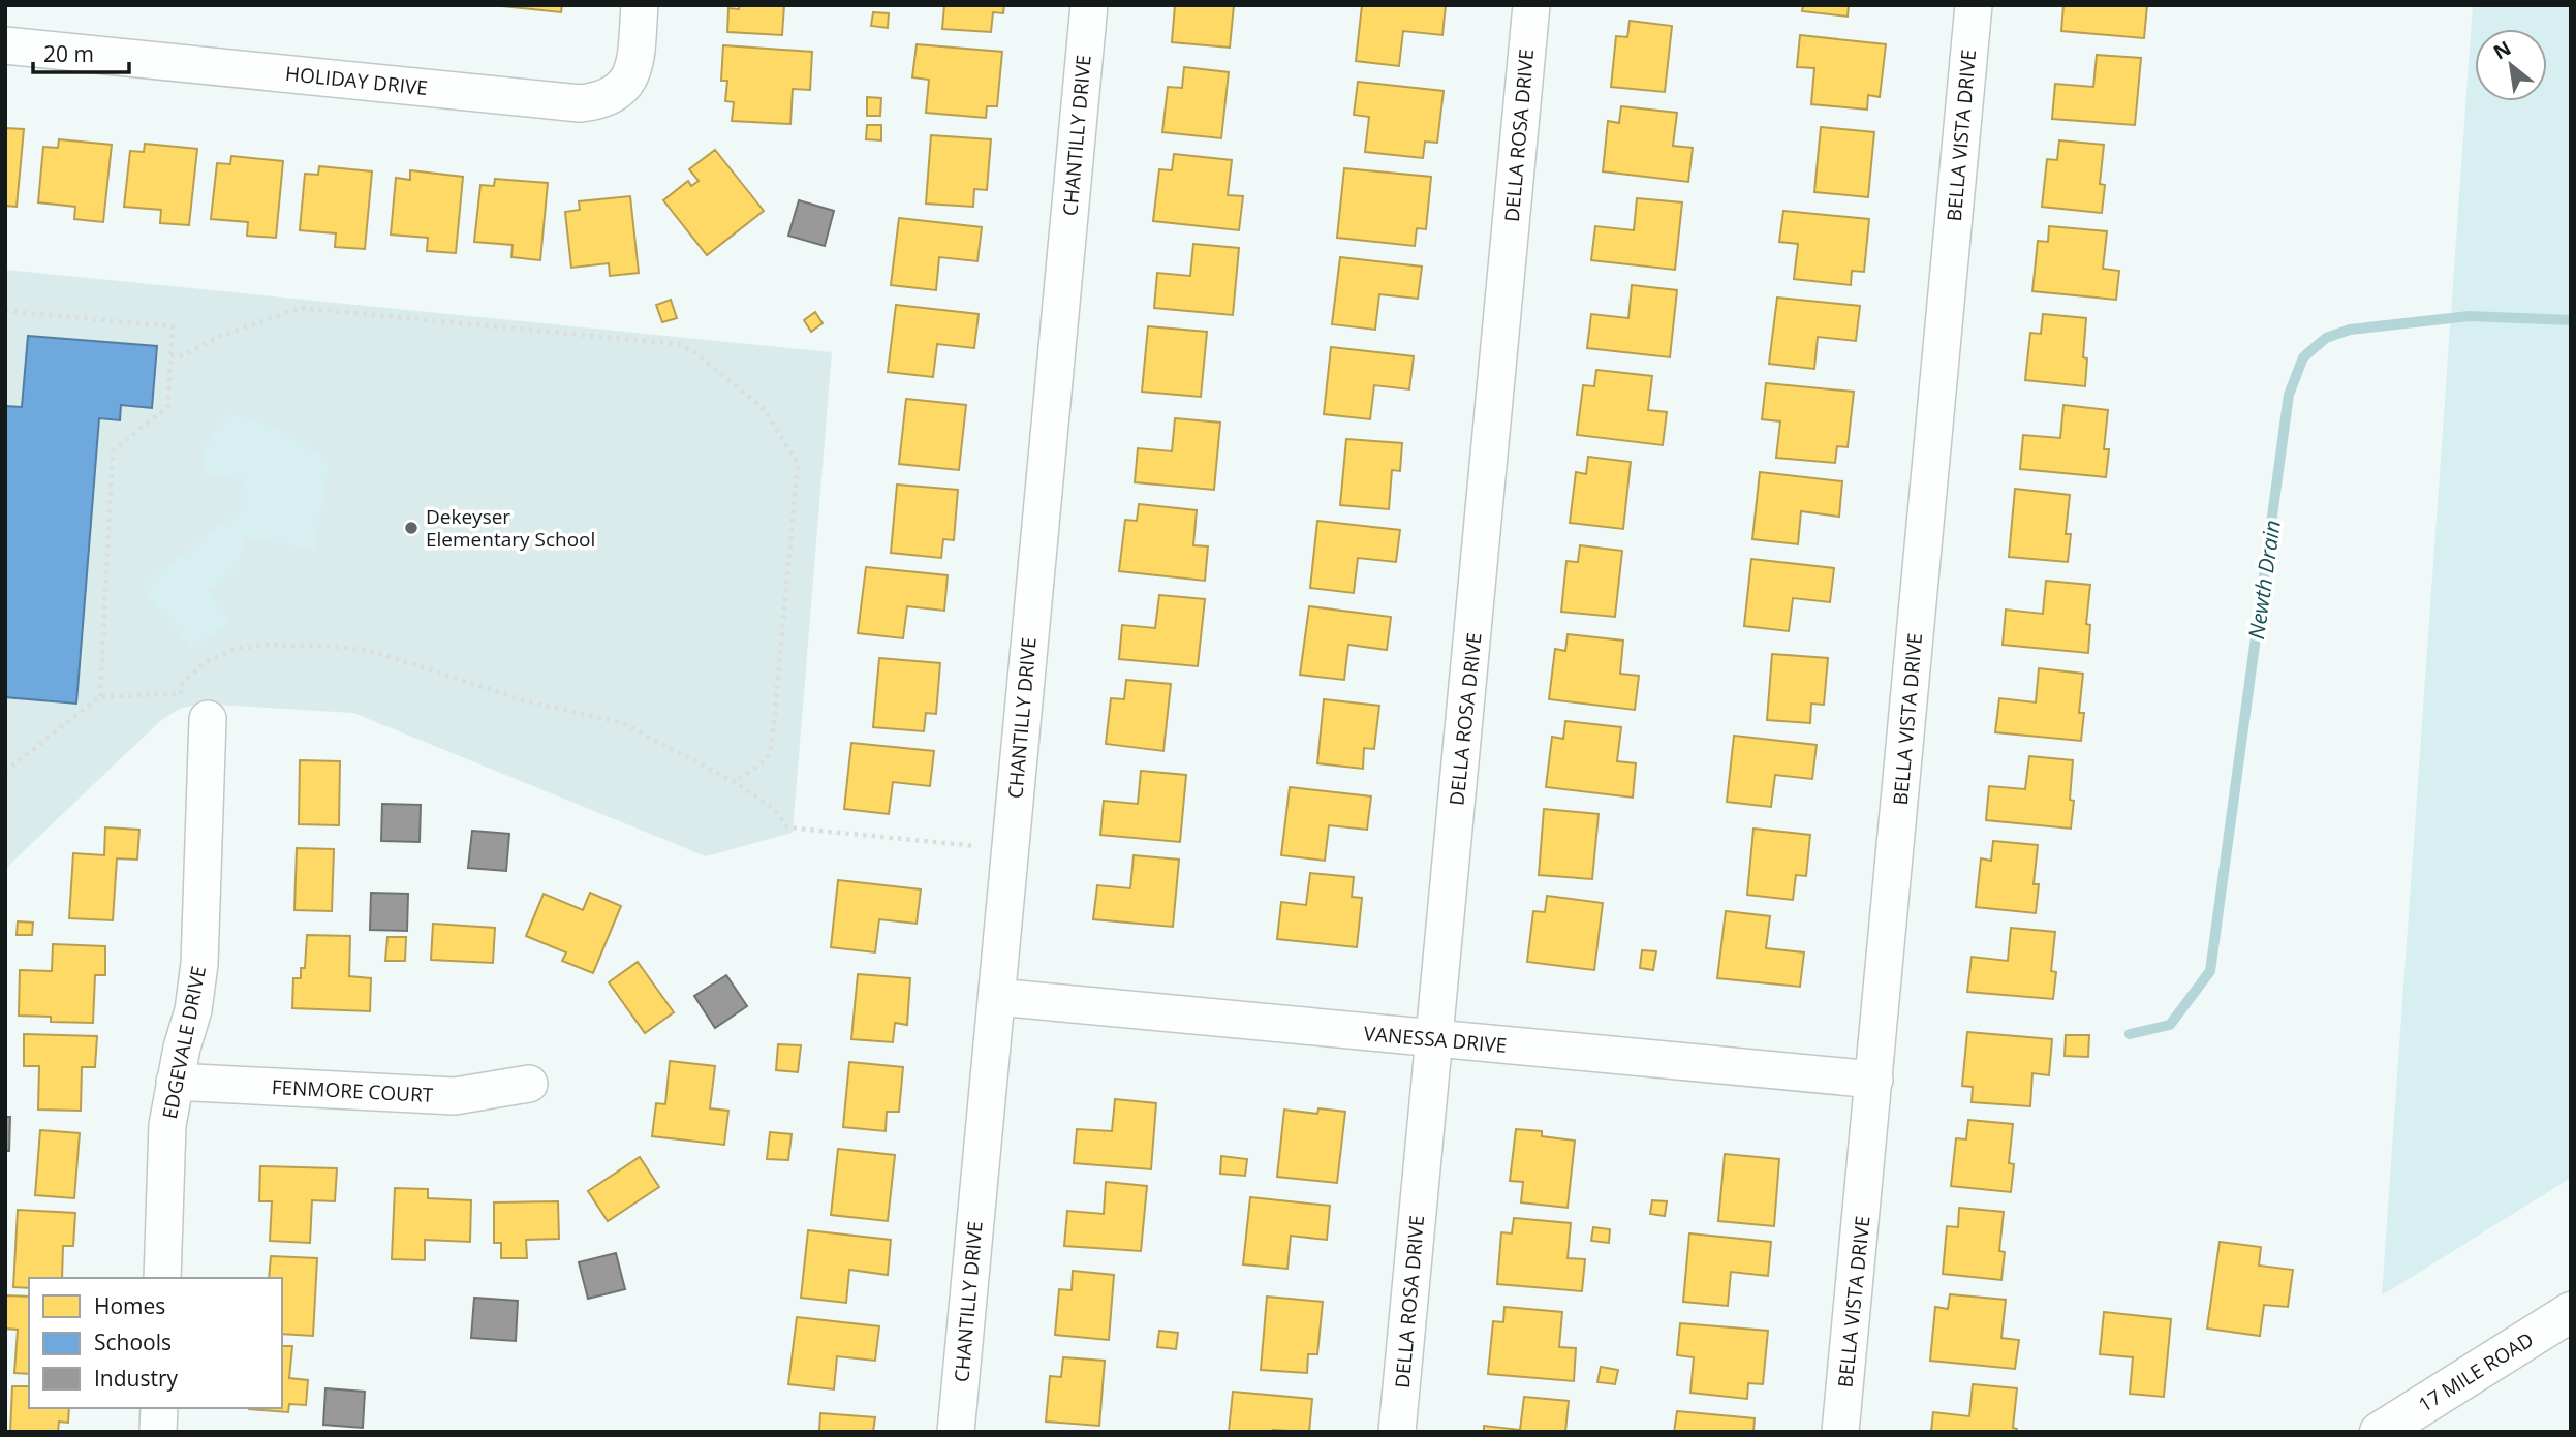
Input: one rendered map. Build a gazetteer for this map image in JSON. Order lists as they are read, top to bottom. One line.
{"streets":{"street":["HOLIDAY DRIVE","CHANTILLY DRIVE","DELLA ROSA DRIVE","BELLA VISTA DRIVE","VANESSA DRIVE","EDGEVALE DRIVE","FENMORE COURT","17 MILE ROAD"]},"crossings":[["CHANTILLY DRIVE","VANESSA DRIVE"],["DELLA ROSA DRIVE","VANESSA DRIVE"],["BELLA VISTA DRIVE","VANESSA DRIVE"],["EDGEVALE DRIVE","FENMORE COURT"]],"water":["Newth Drain"],"places":["Dekeyser Elementary School"],"legend":["Homes","Schools","Industry"],"scale_bar":"20 m","north":"top left"}
